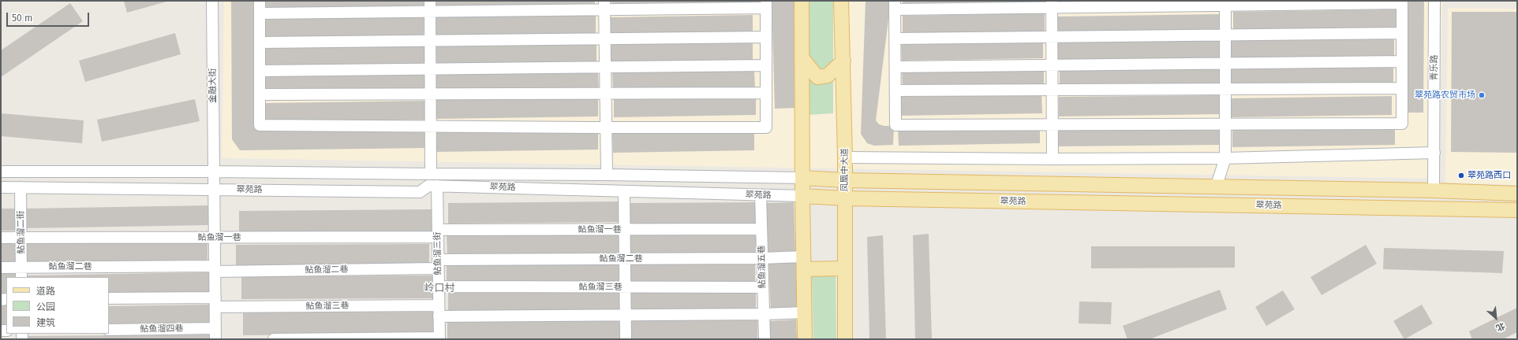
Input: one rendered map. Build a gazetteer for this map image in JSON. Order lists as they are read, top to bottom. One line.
{"streets":{"main road":["凤凰中大道","翠苑路"],"street":["青乐路","金融大街","鲇鱼溜一巷","鲇鱼溜二街","鲇鱼溜三街","鲇鱼溜二巷","鲇鱼溜五巷","鲇鱼溜三巷","鲇鱼溜四巷"]},"crossings":[["青乐路","翠苑路"],["金融大街","翠苑路"],["金融大街","鲇鱼溜一巷"],["金融大街","鲇鱼溜二巷"],["金融大街","鲇鱼溜三巷"],["金融大街","鲇鱼溜四巷"],["凤凰中大道","翠苑路"],["翠苑路","鲇鱼溜二街"],["翠苑路","鲇鱼溜三街"],["翠苑路","鲇鱼溜五巷"],["鲇鱼溜一巷","鲇鱼溜二街"],["鲇鱼溜一巷","鲇鱼溜三街"],["鲇鱼溜一巷","鲇鱼溜五巷"],["鲇鱼溜二街","鲇鱼溜二巷"],["鲇鱼溜三街","鲇鱼溜二巷"],["鲇鱼溜三街","鲇鱼溜三巷"],["鲇鱼溜二巷","鲇鱼溜五巷"],["鲇鱼溜五巷","鲇鱼溜三巷"]],"districts":["岭口村"],"places":["翠苑路农贸市场","翠苑路西口"],"legend":["道路","公园","建筑"],"scale_bar":"50 m","north":"bottom right"}
